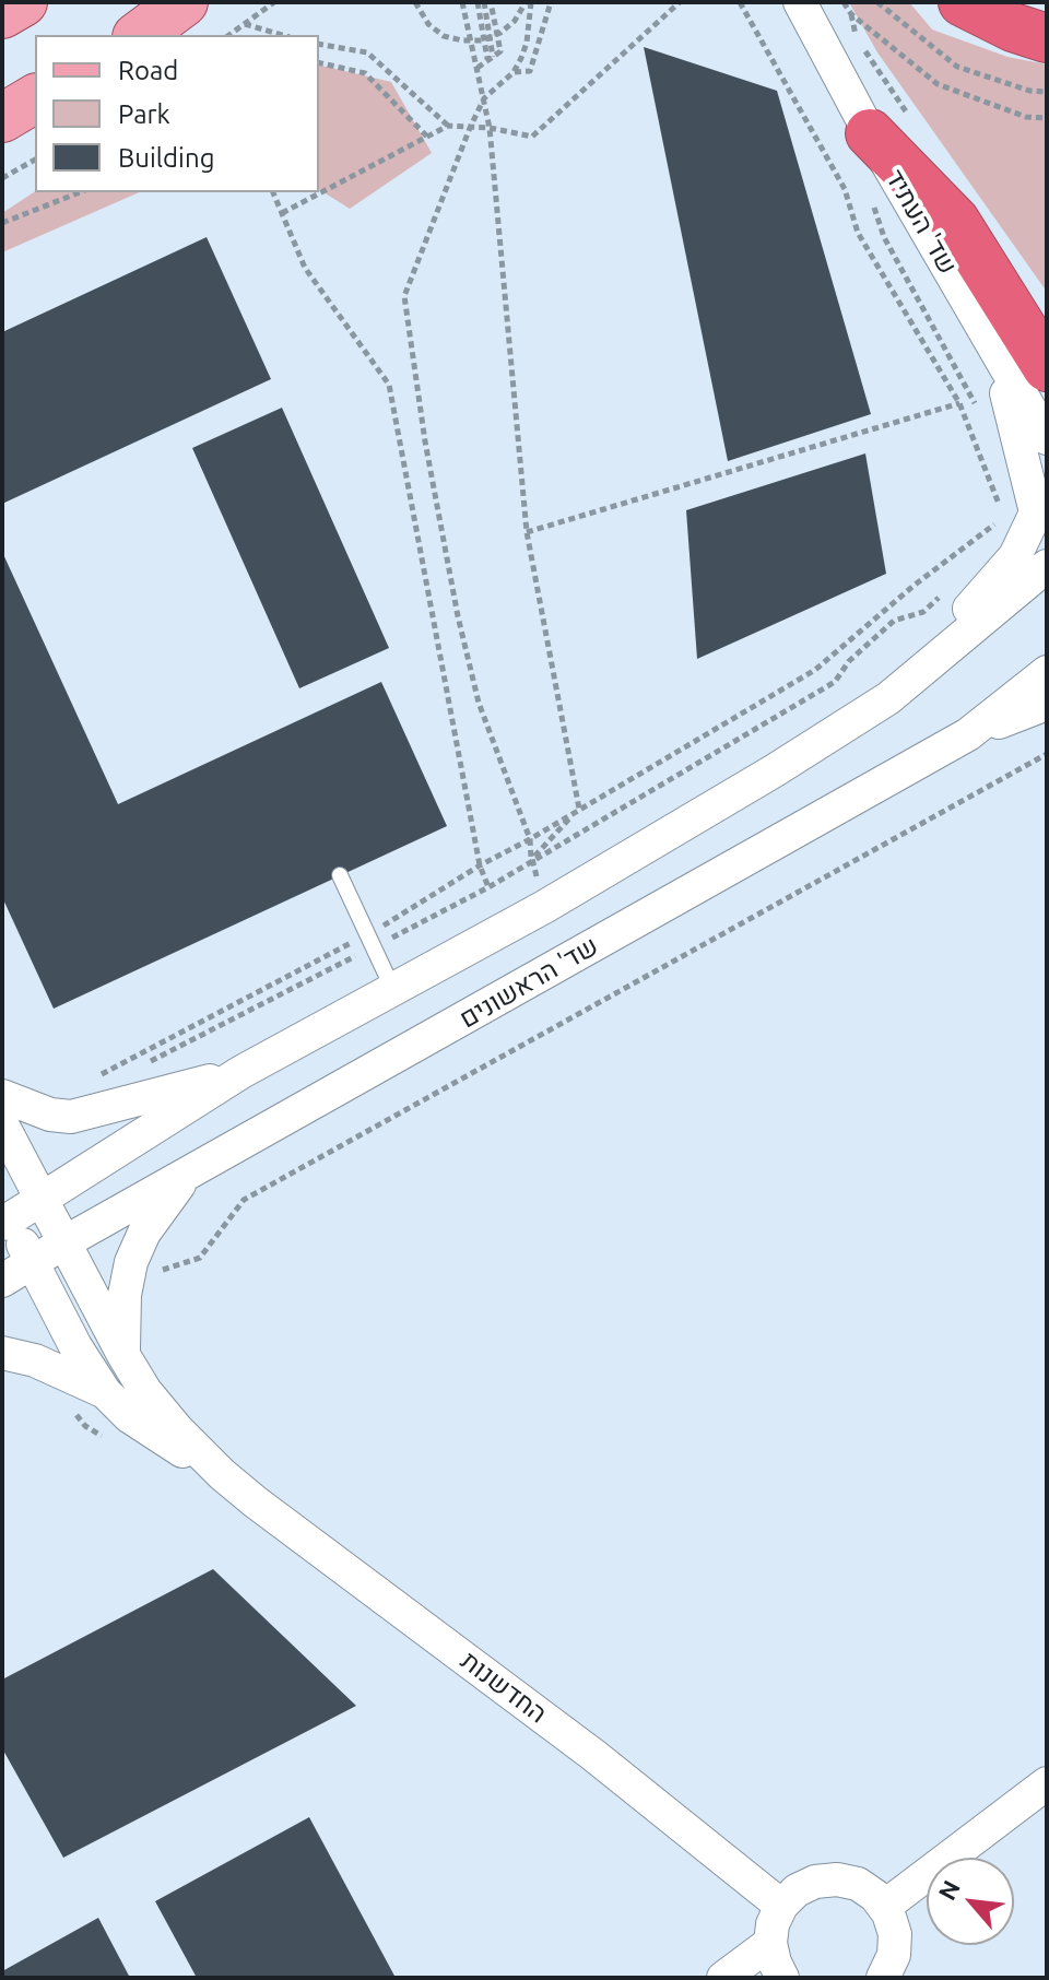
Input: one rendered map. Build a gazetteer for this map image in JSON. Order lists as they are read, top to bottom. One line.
{"streets":{"street":["שד' העתיד","שד' הראשונים","החדשנות"]},"crossings":[["שד' הראשונים","החדשנות"]],"legend":["Road","Park","Building"],"north":"top left"}
